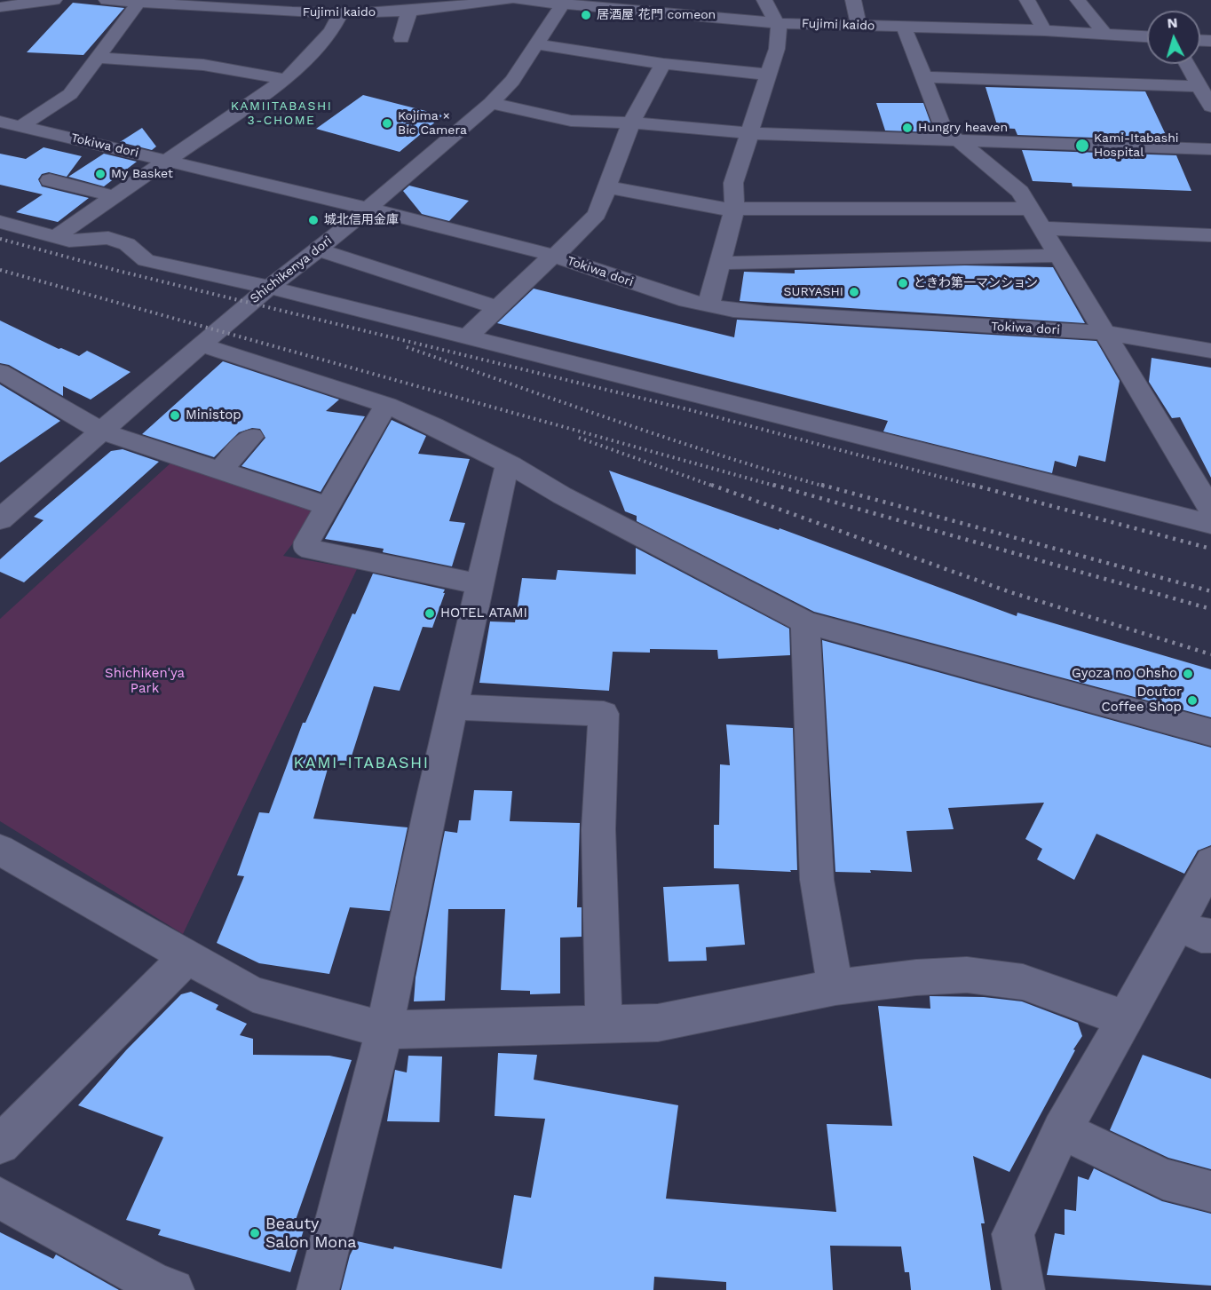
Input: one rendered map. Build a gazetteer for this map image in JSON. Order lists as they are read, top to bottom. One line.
{"streets":{"street":["Fujimi kaido","Tokiwa dori","Shichikenya dori"]},"crossings":[["Fujimi kaido","Shichikenya dori"],["Tokiwa dori","Shichikenya dori"]],"districts":["KAMIITABASHI 3-CHOME","KAMI-ITABASHI"],"parks":["Shichiken'ya Park"],"places":["居酒屋 花門 comeon","Kojima × Bic Camera","Hungry heaven","Kami-Itabashi Hospital","My Basket","城北信用金庫","ときわ第一マンション","SURYASHI","Ministop","HOTEL ATAMI","Gyoza no Ohsho","Doutor Coffee Shop","Beauty Salon Mona"],"north":"top"}
